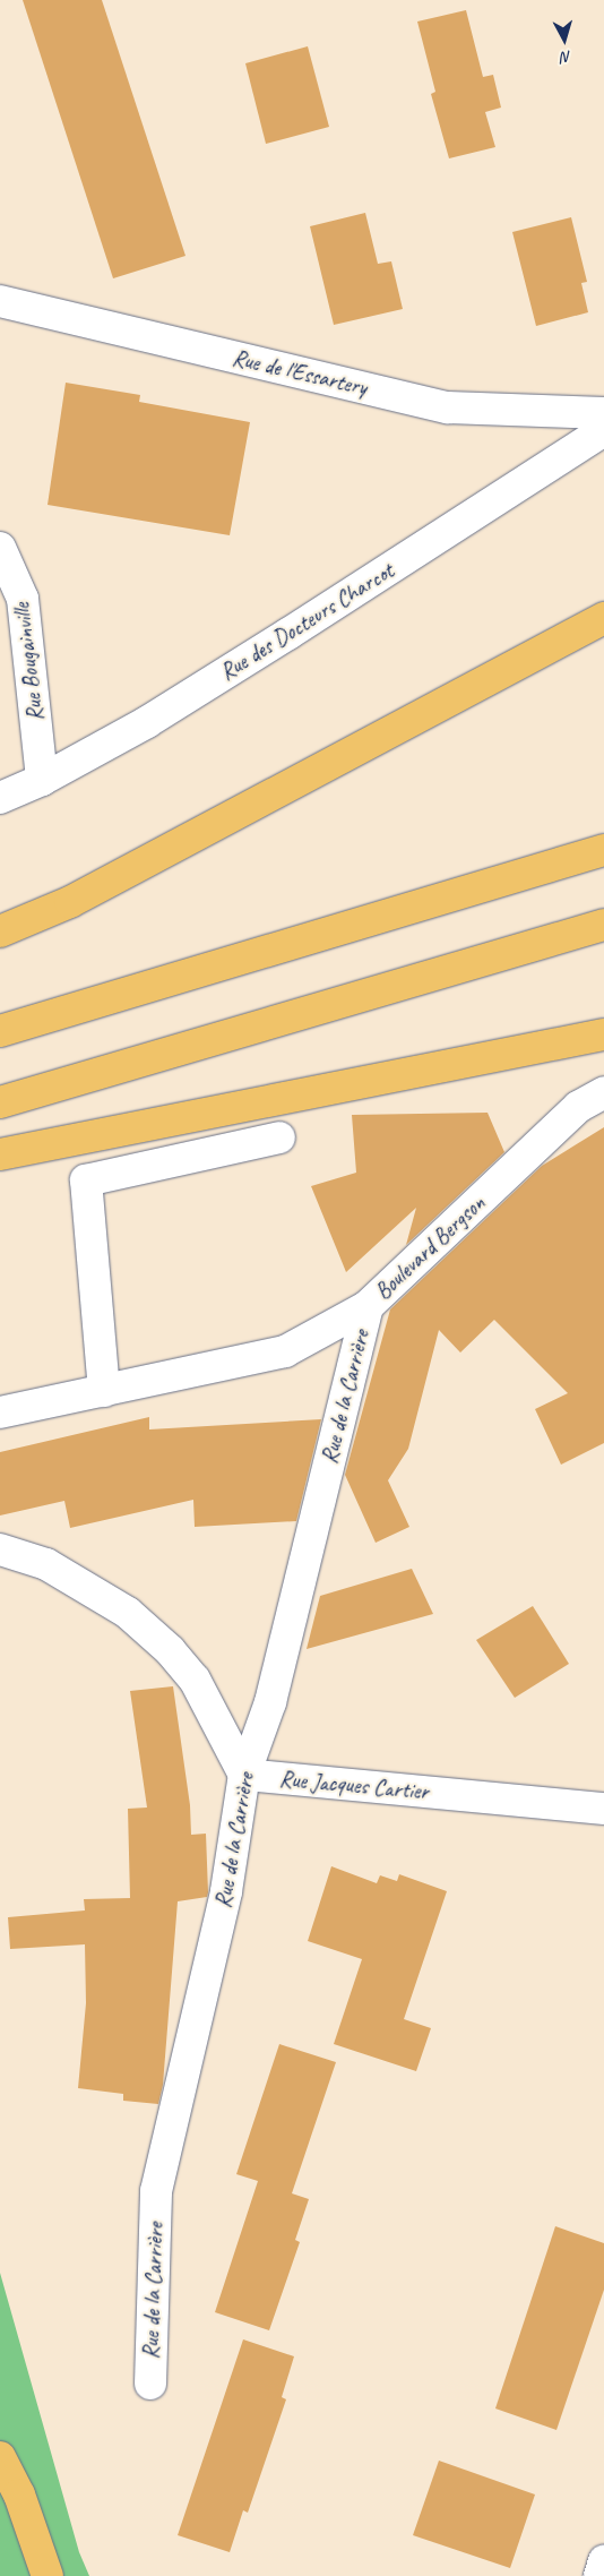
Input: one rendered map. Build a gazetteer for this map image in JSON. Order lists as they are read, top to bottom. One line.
{"streets":{"street":["Rue de l'Essartery","Rue des Docteurs Charcot","Rue Bougainville","Boulevard Bergson","Rue de la Carrière","Rue Jacques Cartier"]},"crossings":[["Rue des Docteurs Charcot","Rue Bougainville"],["Boulevard Bergson","Rue de la Carrière"],["Rue de la Carrière","Rue Jacques Cartier"]],"north":"bottom"}
